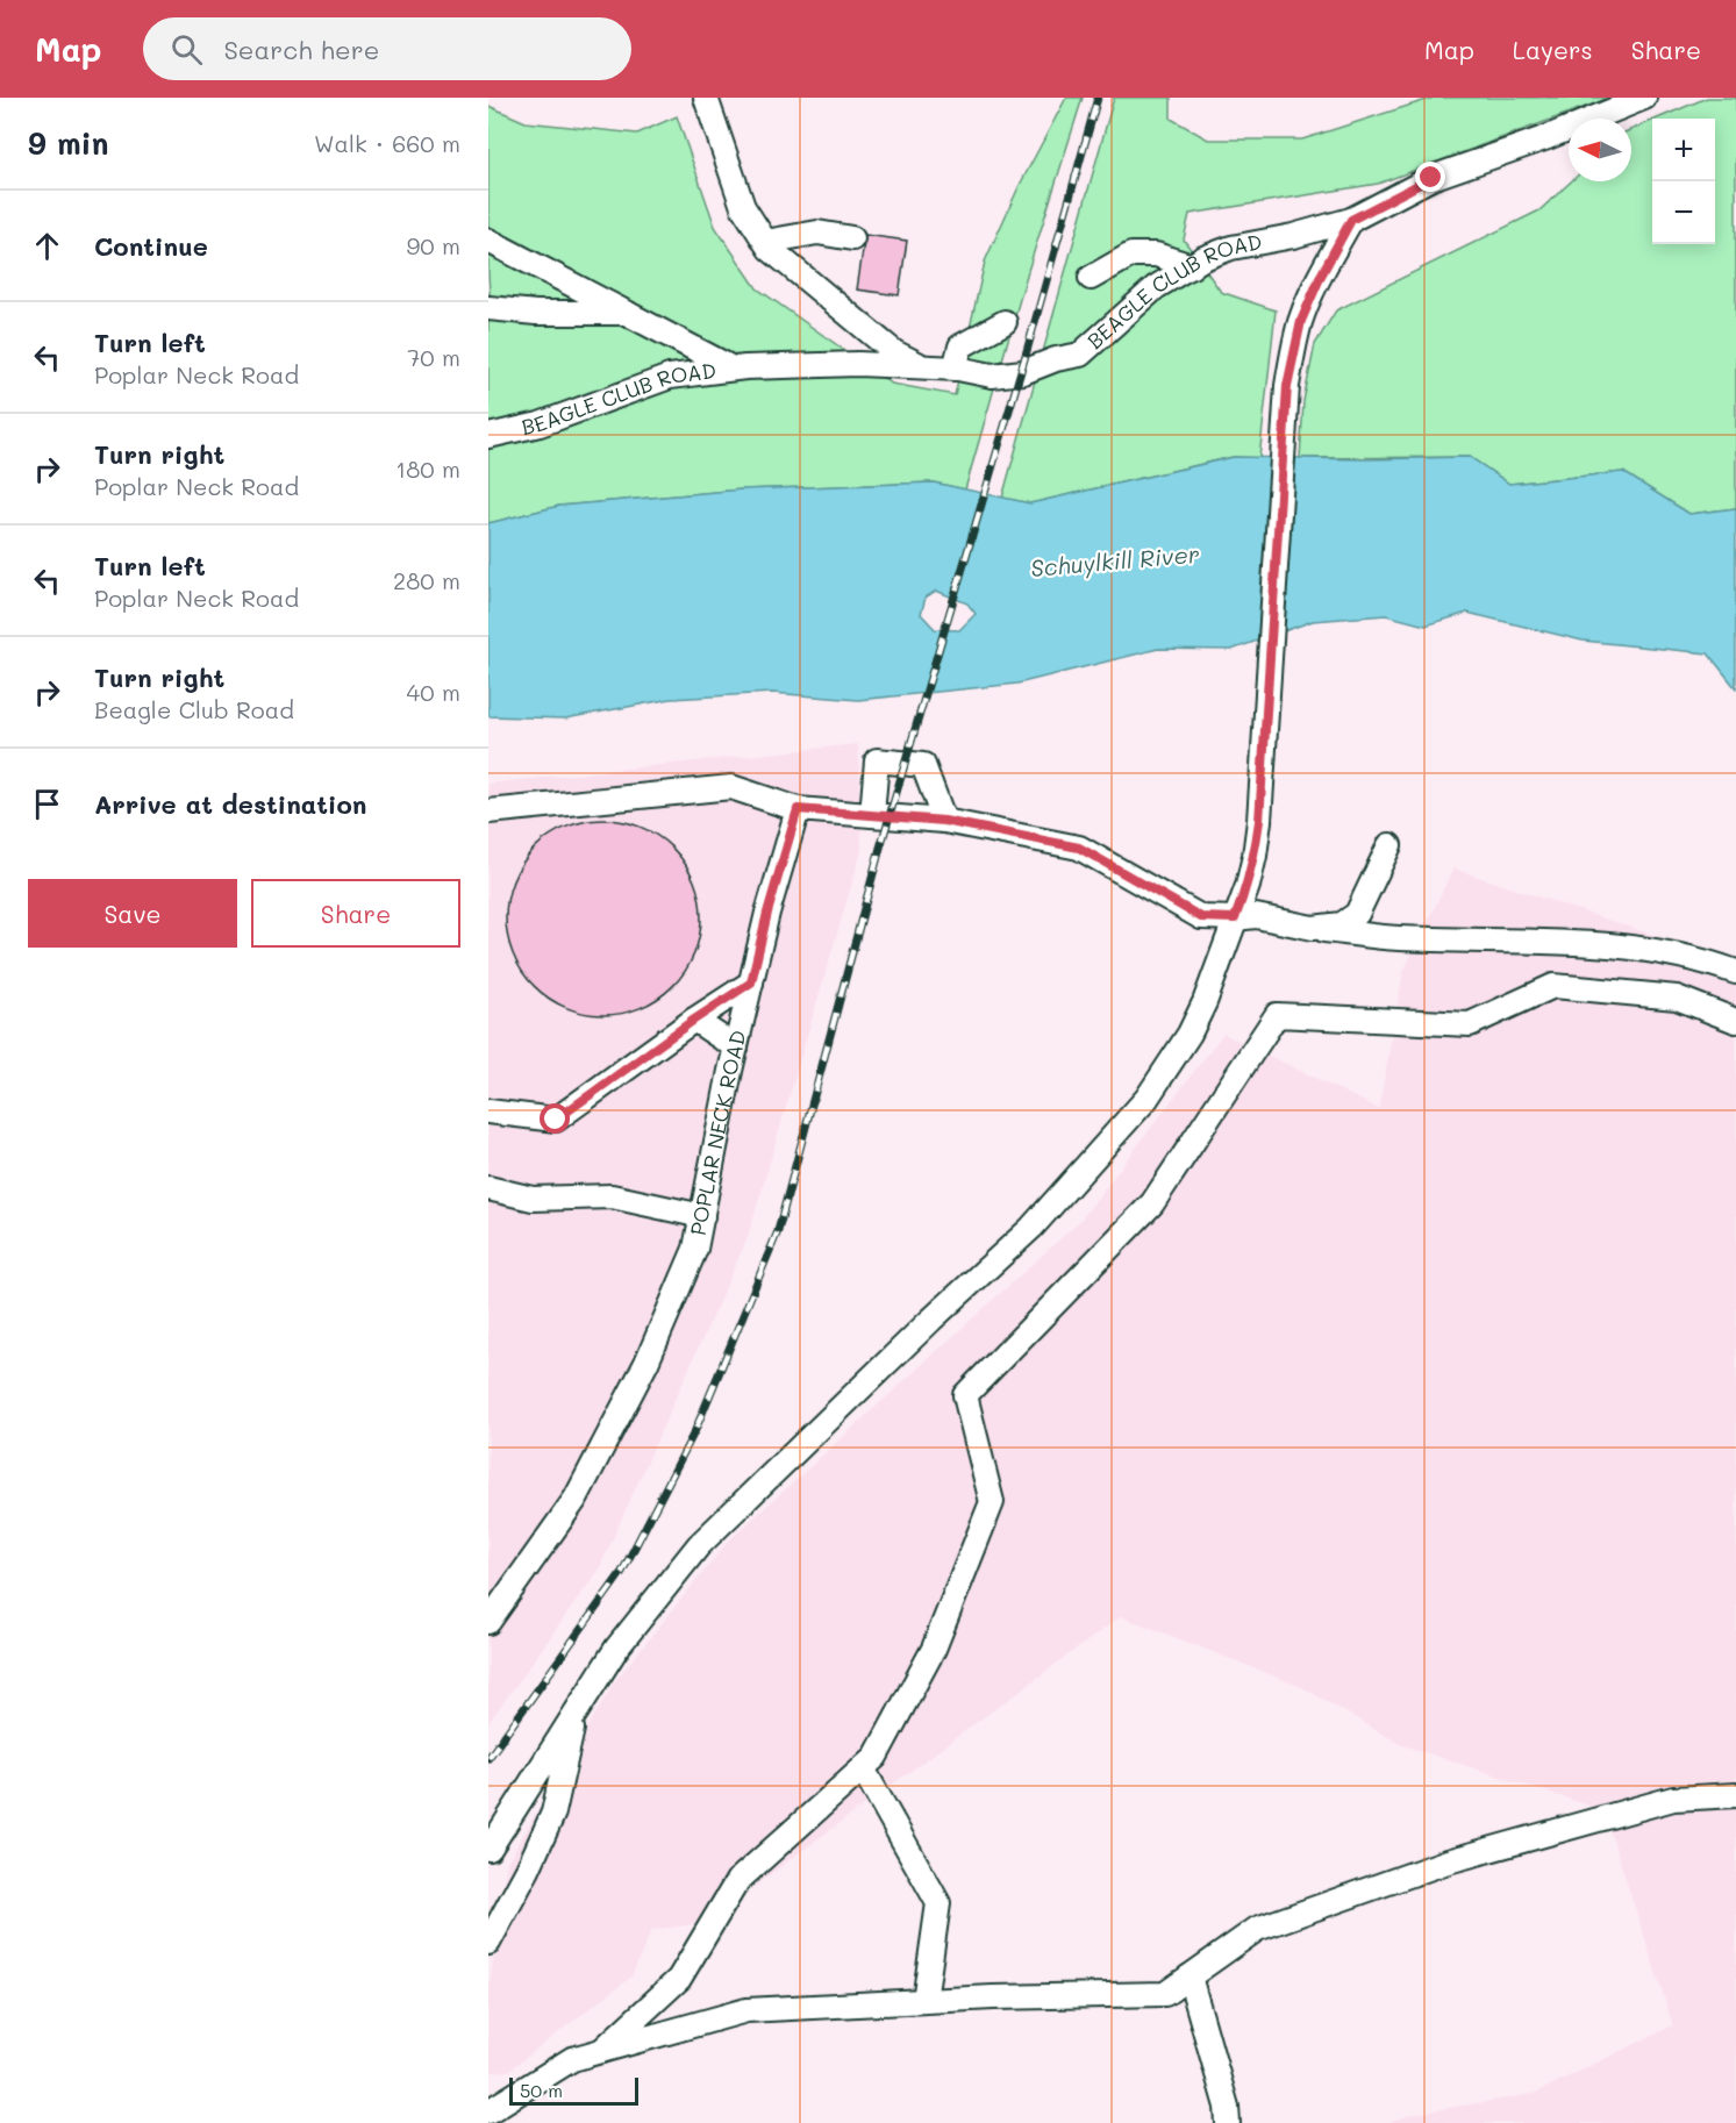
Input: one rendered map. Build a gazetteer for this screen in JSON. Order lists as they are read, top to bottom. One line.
{"streets":{"street":["BEAGLE CLUB ROAD","POPLAR NECK ROAD"]},"water":["Schuylkill River"],"scale_bar":"50 m","north":"left","page":{"header":"Map","search":"Search here","nav":["Map","Layers","Share"],"heading":["9 min","Walk · 660 m"],"map_buttons":["+","−"],"list":[["Continue","90 m"],["Turn left","Poplar Neck Road","70 m"],["Turn right","Poplar Neck Road","180 m"],["Turn left","Poplar Neck Road","280 m"],["Turn right","Beagle Club Road","40 m"],"Arrive at destination"],"buttons":["Save","Share"],"scale":"50 m"}}
